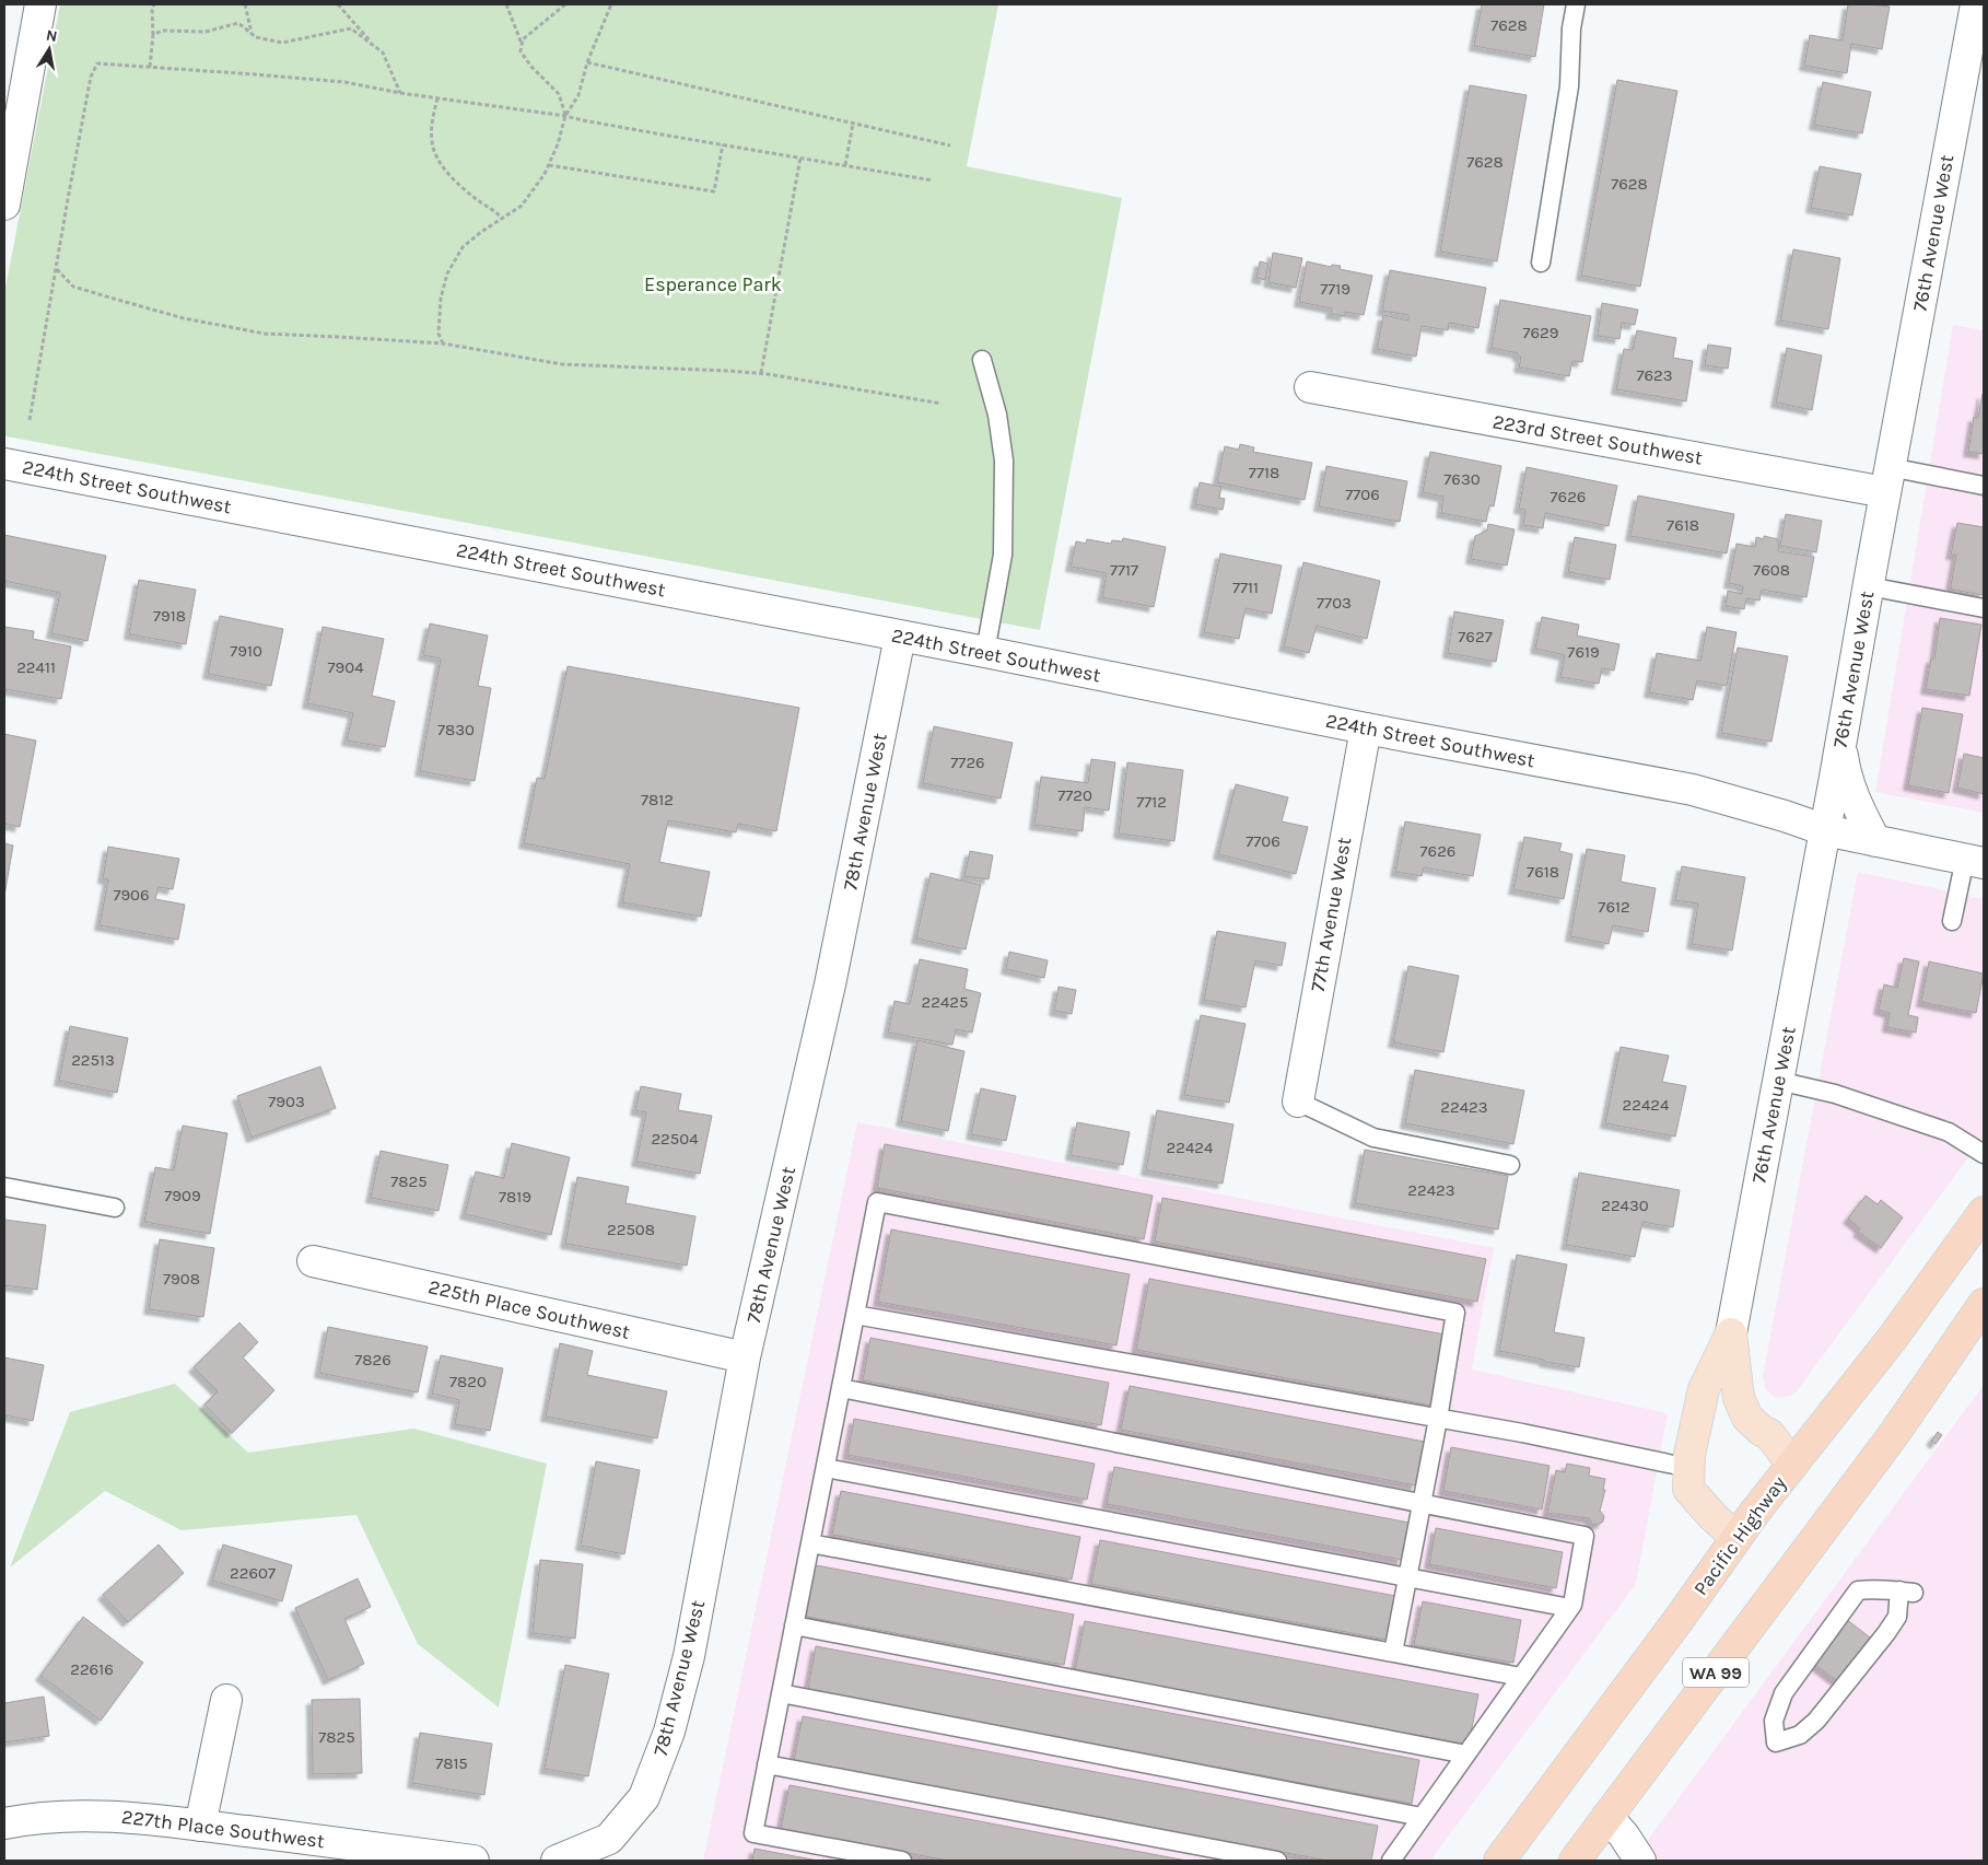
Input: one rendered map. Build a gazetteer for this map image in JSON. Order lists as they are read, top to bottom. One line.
{"streets":{"highway":["Pacific Highway","WA 99"],"street":["76th Avenue West","223rd Street Southwest","224th Street Southwest","78th Avenue West","77th Avenue West","225th Place Southwest","227th Place Southwest"]},"crossings":[["76th Avenue West","223rd Street Southwest"],["76th Avenue West","224th Street Southwest"],["224th Street Southwest","78th Avenue West"],["224th Street Southwest","77th Avenue West"],["78th Avenue West","225th Place Southwest"]],"parks":["Esperance Park"],"house_numbers":["7628","7628","7628","7719","7629","7623","7718","7630","7706","7626","7618","7717","7608","7711","7703","7918","7627","7910","7619","22411","7904","7830","7726","7720","7812","7712","7706","7626","7618","7906","7612","22425","22513","7903","22424","22423","22504","22424","7825","22423","7909","7819","22430","22508","7908","7826","7820","22607","22616","7825","7815"],"north":"top"}
